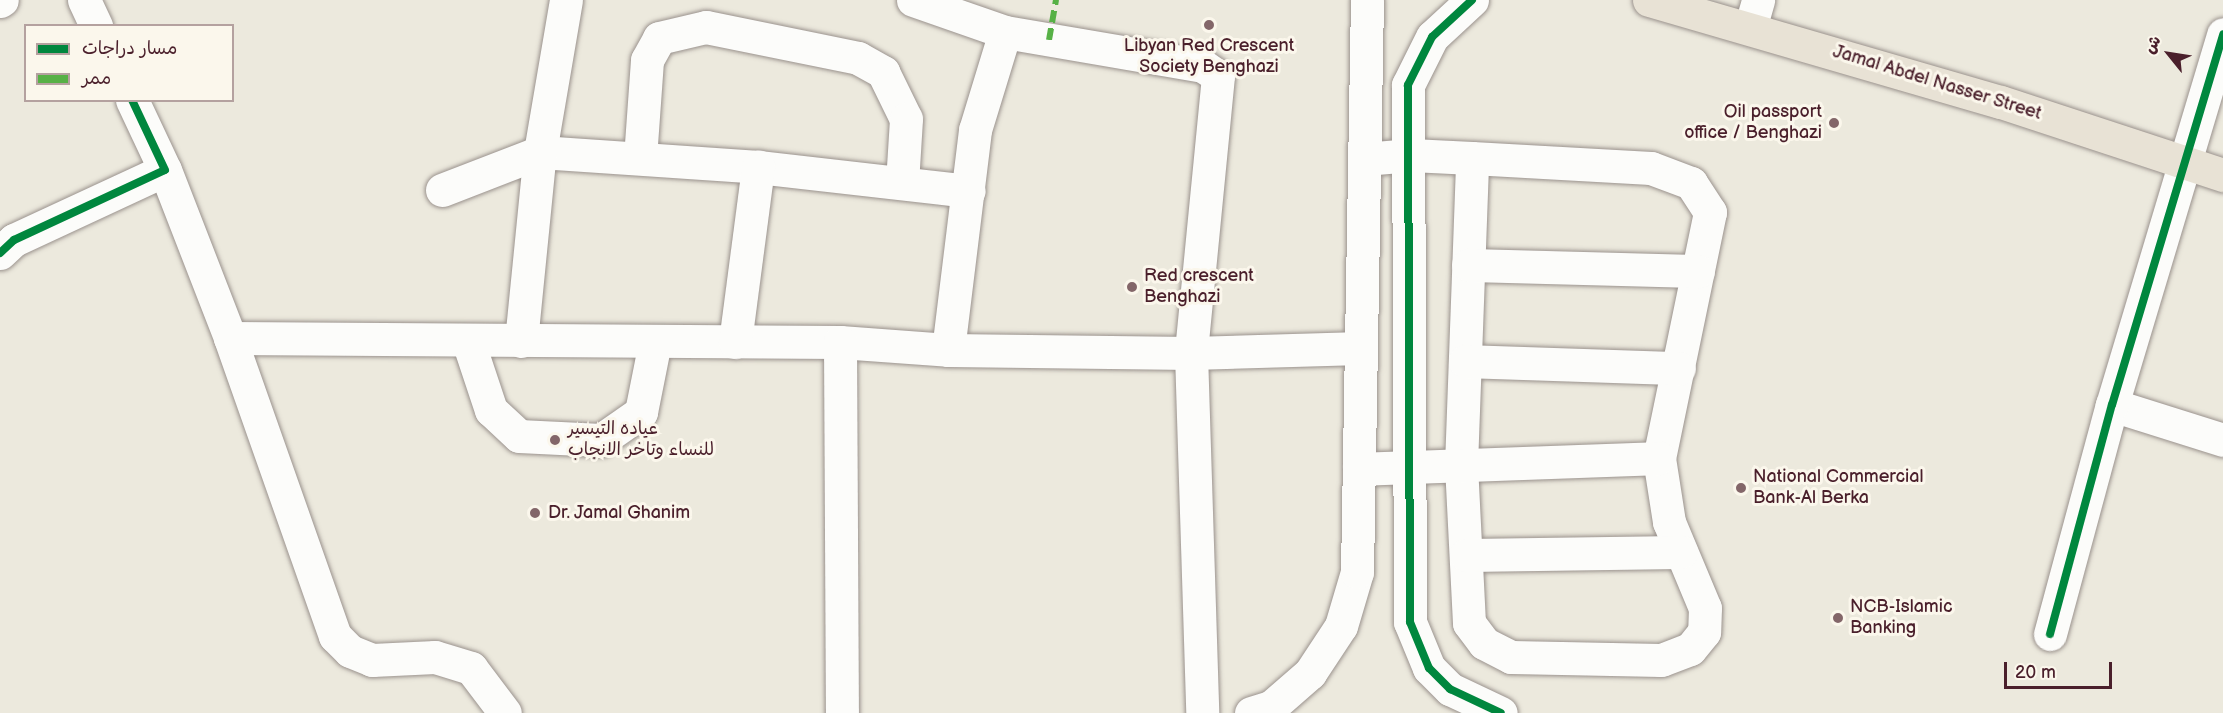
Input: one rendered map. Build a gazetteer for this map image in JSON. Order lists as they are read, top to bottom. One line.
{"streets":{"main road":["Jamal Abdel Nasser Street"]},"places":["Libyan Red Crescent Society Benghazi","Oil passport office / Benghazi","Red crescent Benghazi","عياده التيسير للنساء وتاخر الانجاب","National Commercial Bank-Al Berka","Dr. Jamal Ghanim","NCB-Islamic Banking"],"legend":["مسار دراجات","ممر"],"scale_bar":"20 m","north":"top left"}
